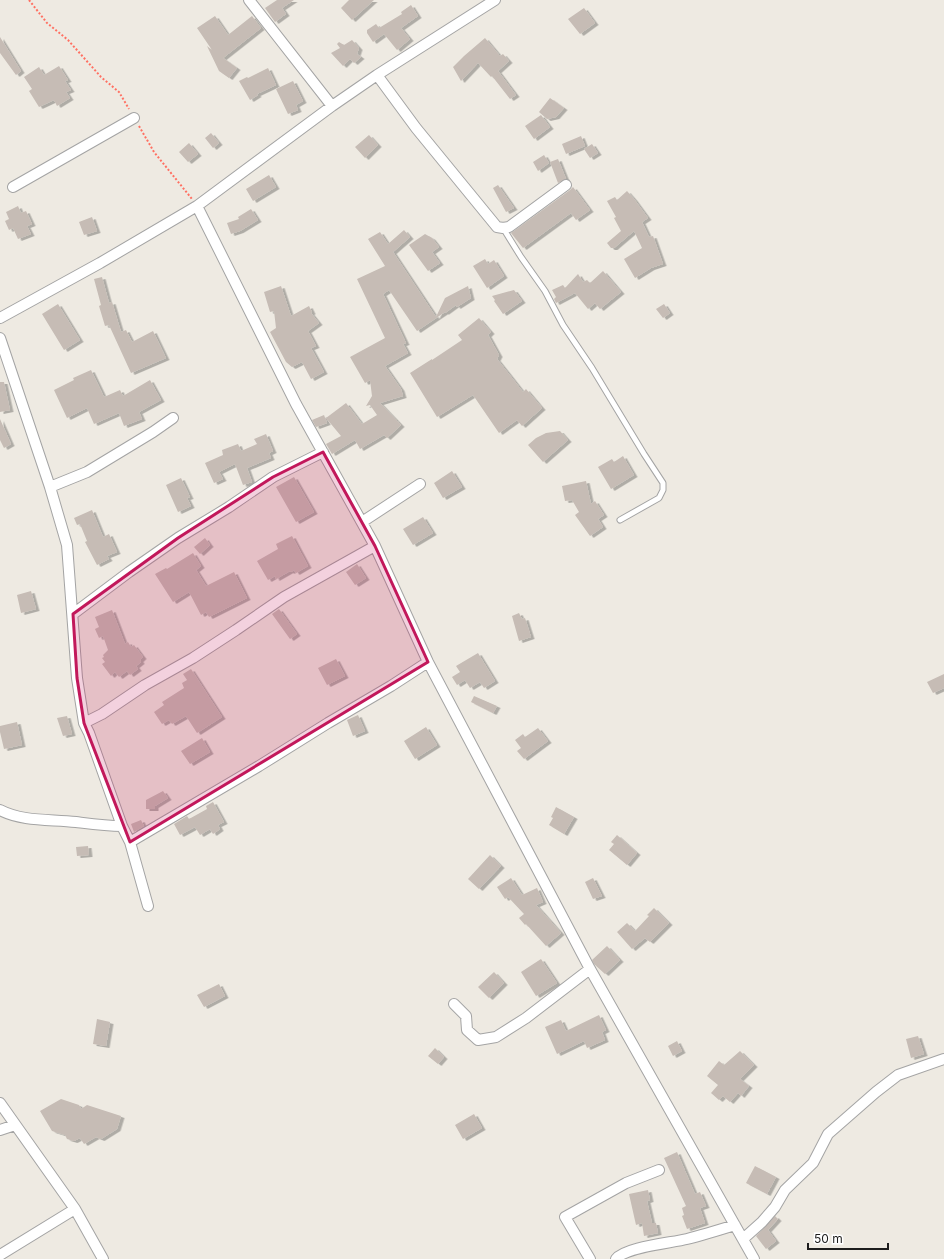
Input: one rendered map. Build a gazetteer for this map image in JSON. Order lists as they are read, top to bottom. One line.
{"scale_bar":"50 m"}
